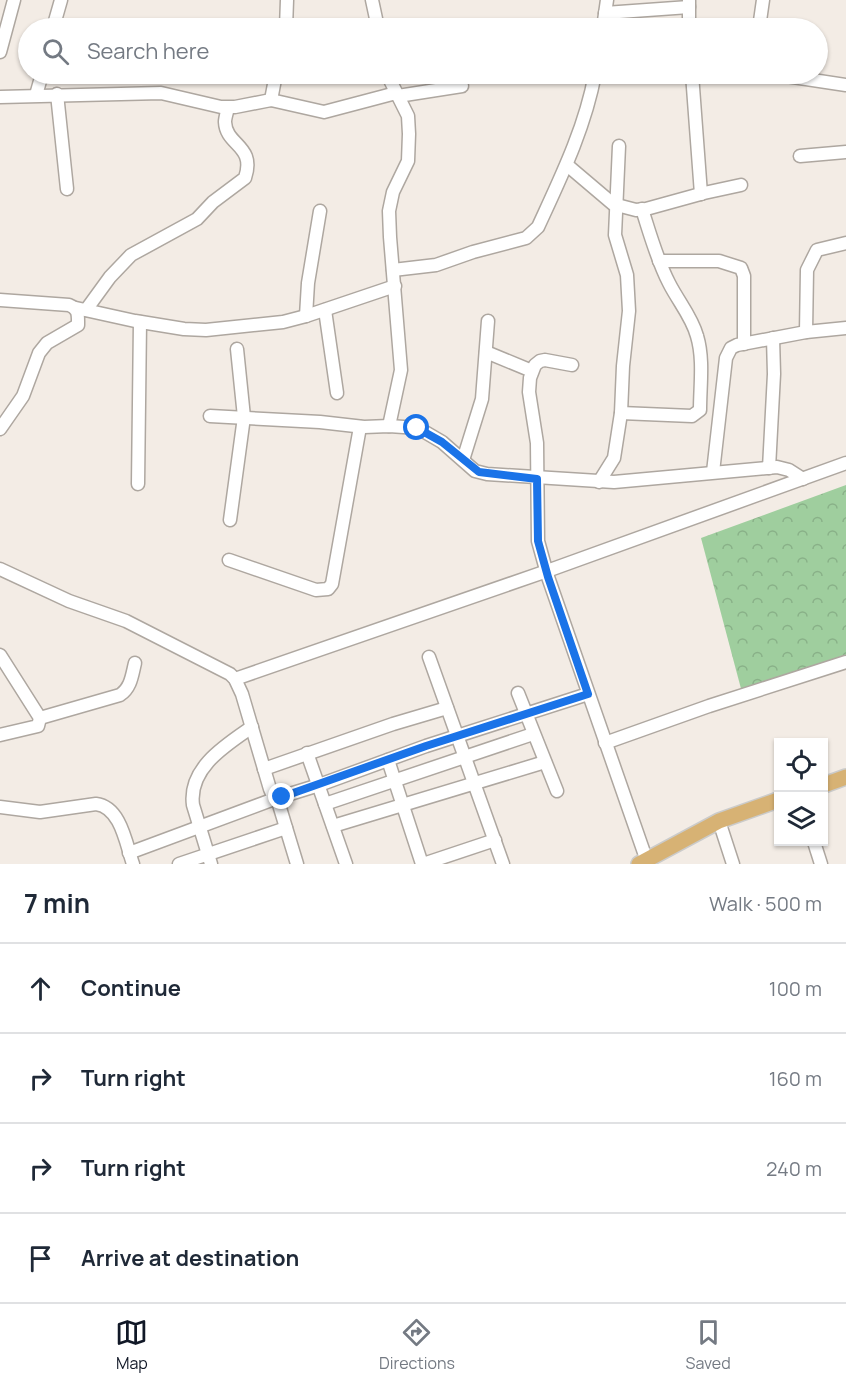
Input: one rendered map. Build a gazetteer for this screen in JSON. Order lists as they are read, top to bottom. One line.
{"page":{"search":"Search here","heading":["7 min","Walk · 500 m"],"list":[["Continue","100 m"],["Turn right","160 m"],["Turn right","240 m"],"Arrive at destination"],"nav":["Map","Directions","Saved"]}}
